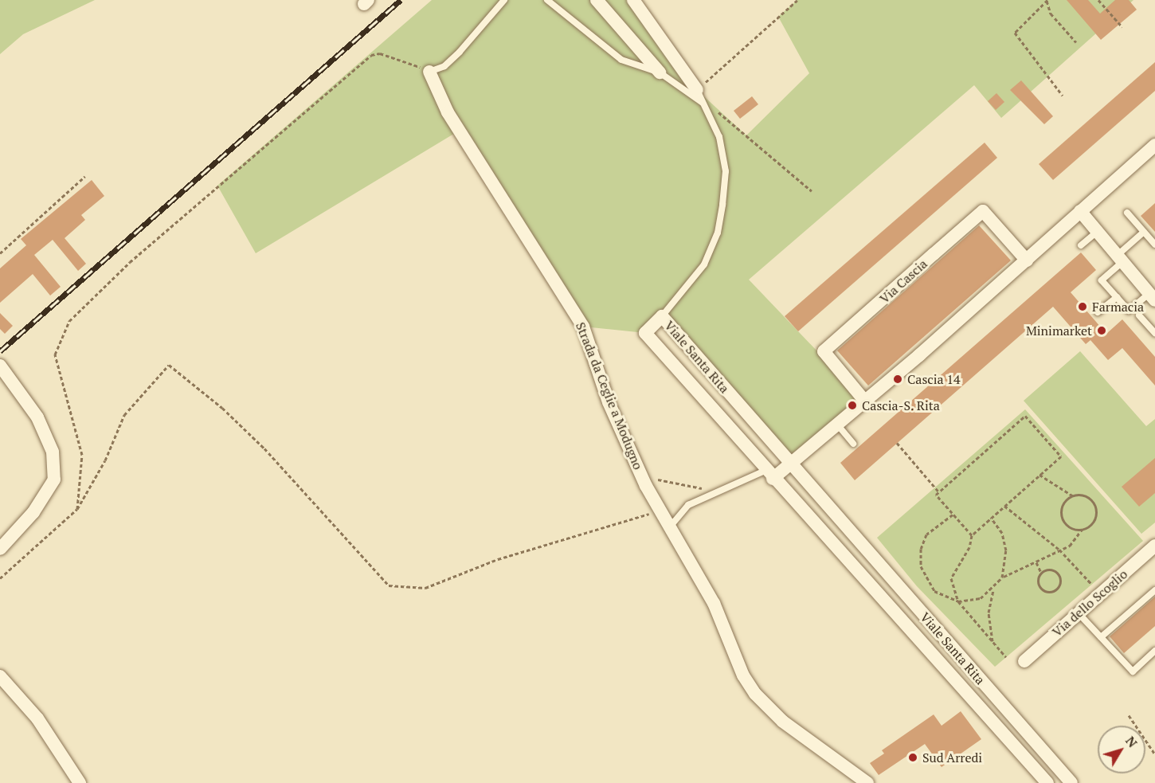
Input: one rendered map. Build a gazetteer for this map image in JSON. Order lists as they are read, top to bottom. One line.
{"streets":{"street":["Via Cascia","Viale Santa Rita","Strada da Ceglie a Modugno","Via dello Scoglio"]},"places":["Farmacia","Minimarket","Cascia 14","Cascia-S. Rita","Sud Arredi"],"north":"top right"}
